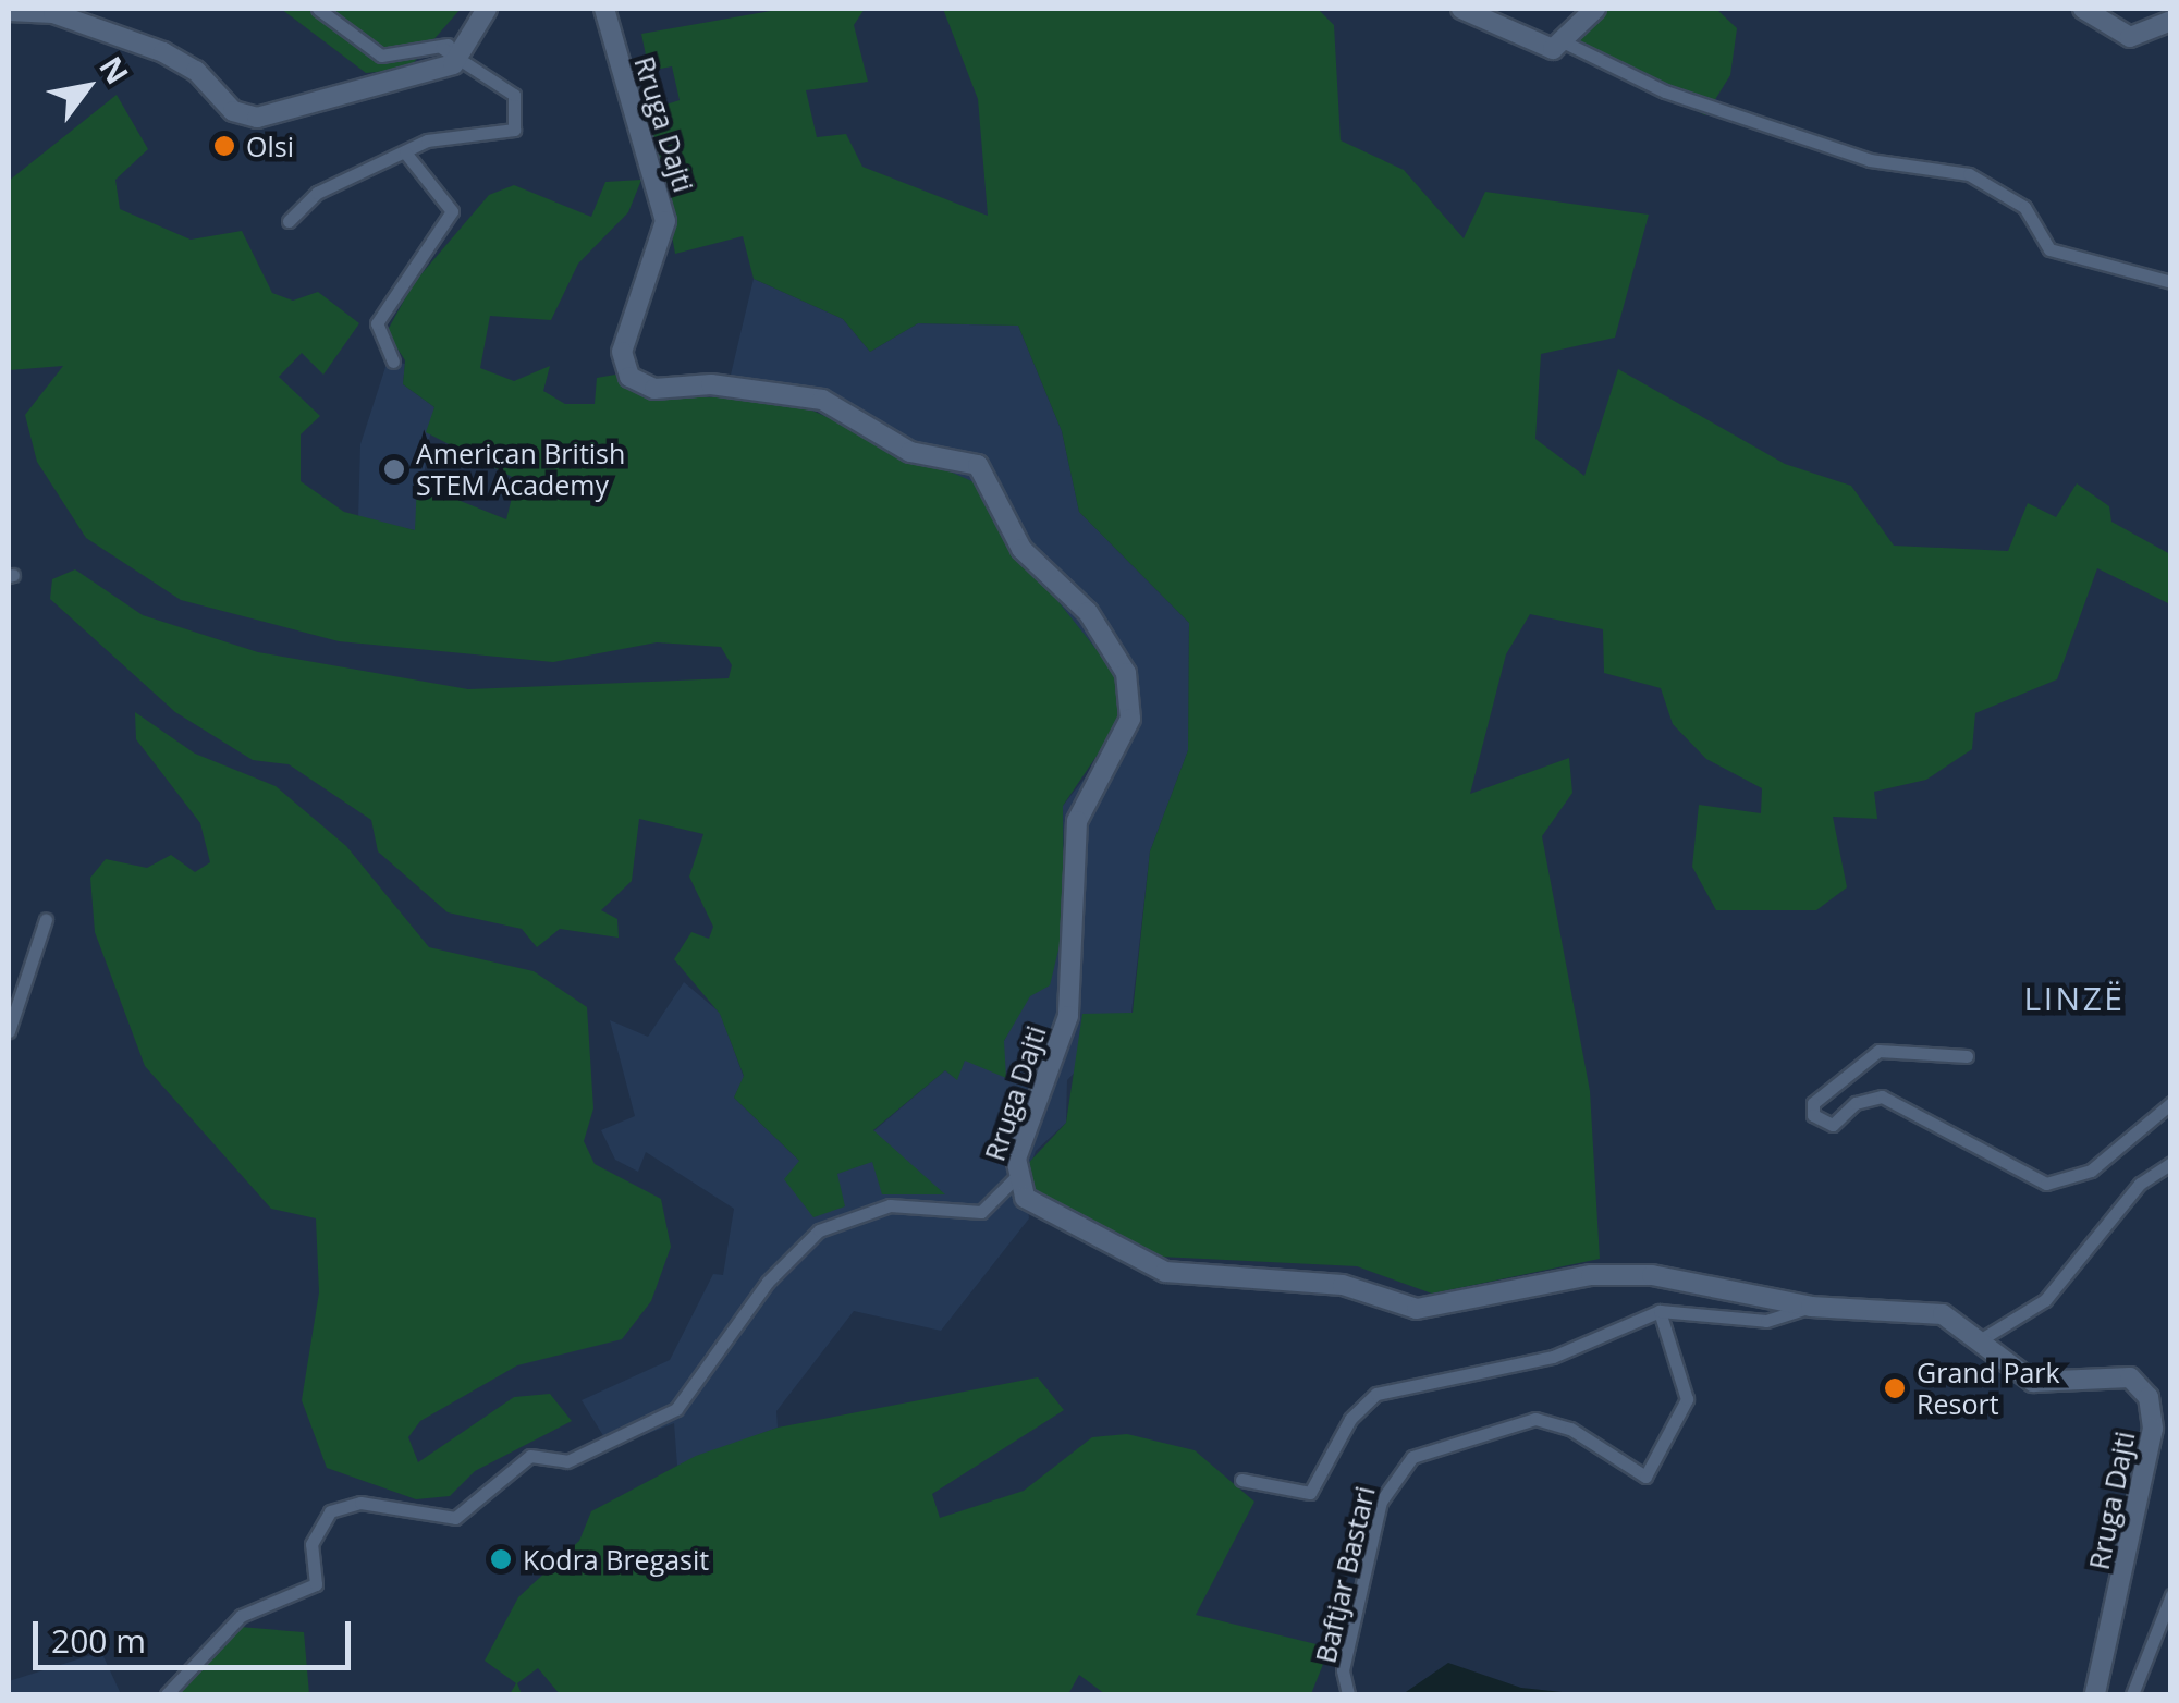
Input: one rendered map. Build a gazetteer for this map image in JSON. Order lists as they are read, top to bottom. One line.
{"streets":{"main road":["Rruga Dajti"],"street":["Baftjar Bastari"]},"crossings":[["Rruga Dajti","Baftjar Bastari"]],"districts":["LINZË"],"places":["Olsi","American British STEM Academy","Grand Park Resort","Kodra Bregasit"],"scale_bar":"200 m","north":"top right"}
